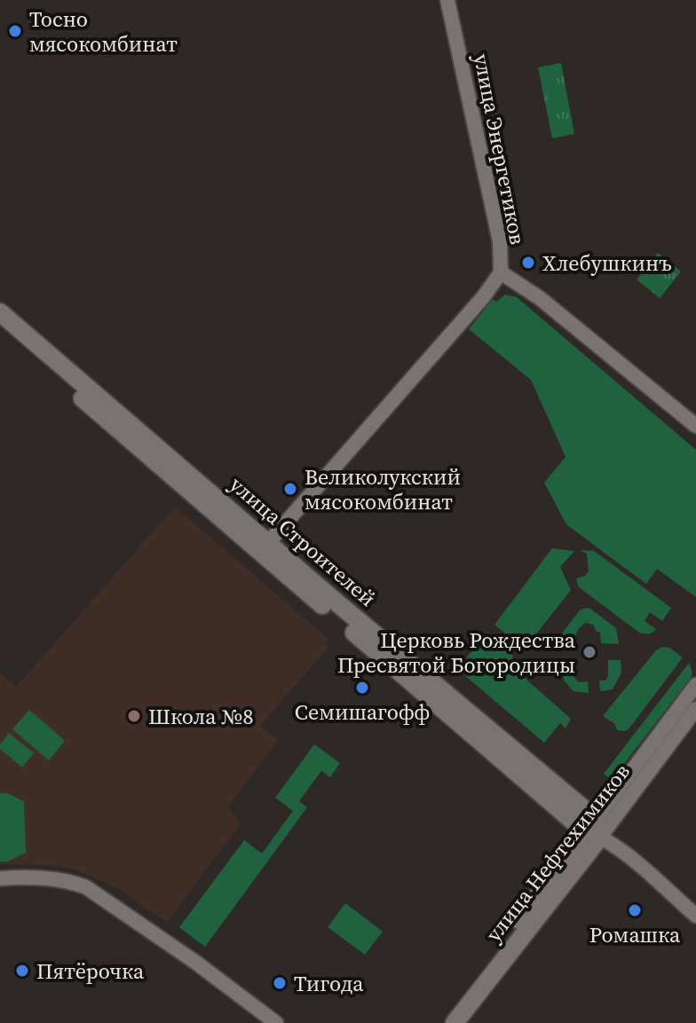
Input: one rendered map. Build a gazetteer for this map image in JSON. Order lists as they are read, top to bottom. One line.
{"streets":{"street":["улица Энергетиков","улица Строителей","улица Нефтехимиков"]},"crossings":[["улица Строителей","улица Нефтехимиков"]],"places":["Тосно мясокомбинат","Хлебушкинъ","Великолукский мясокомбинат","Церковь Рождества Пресвятой Богородицы","Семишагофф","Школа №8","Ромашка","Пятёрочка","Тигода"]}
